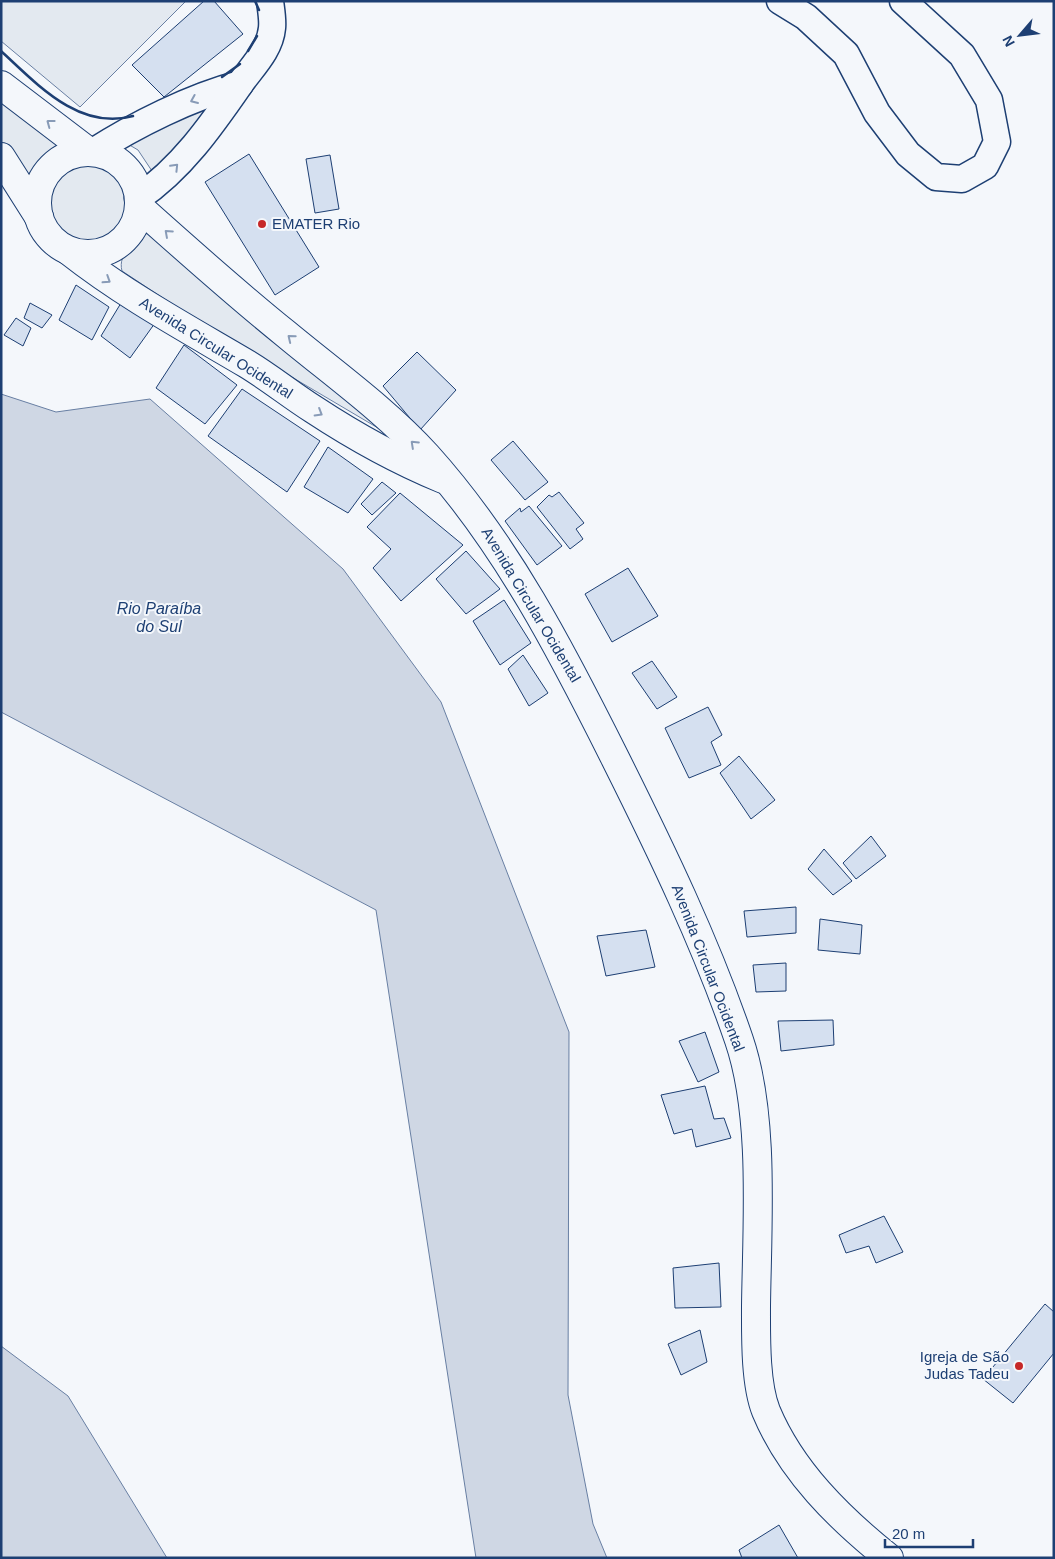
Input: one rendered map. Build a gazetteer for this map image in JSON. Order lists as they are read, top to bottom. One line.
{"streets":{"street":["Avenida Circular Ocidental"]},"water":["Rio Paraíba do Sul"],"places":["EMATER Rio","Igreja de São Judas Tadeu"],"scale_bar":"20 m","north":"bottom left"}
